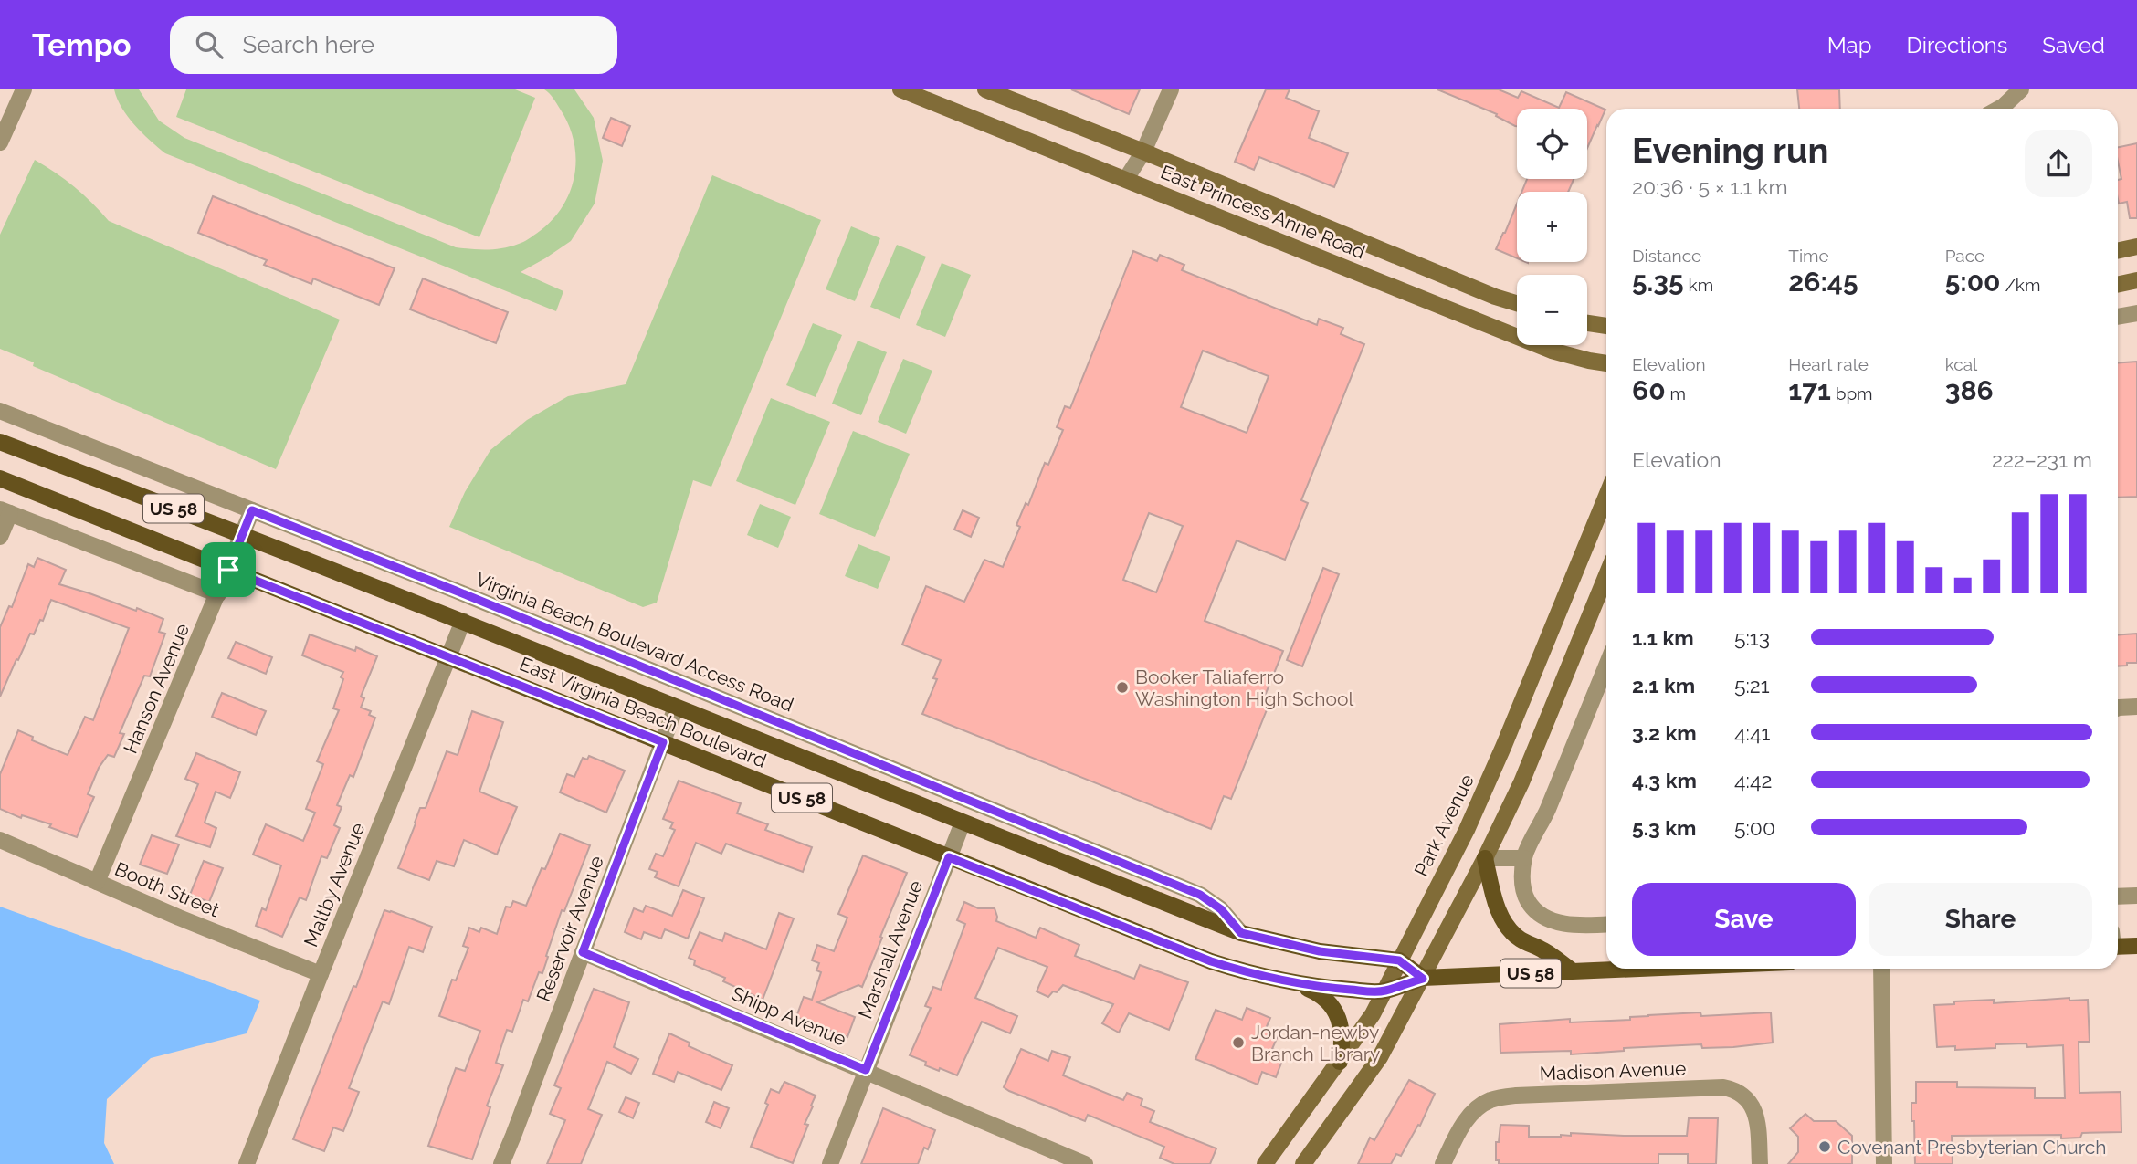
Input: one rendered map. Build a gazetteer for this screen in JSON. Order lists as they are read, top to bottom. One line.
{"streets":{"main road":["East Princess Anne Road","US 58","East Virginia Beach Boulevard","Park Avenue"],"street":["Virginia Beach Boulevard Access Road","Hanson Avenue","Maltby Avenue","Booth Street","Reservoir Avenue","Marshall Avenue","Shipp Avenue","Madison Avenue"]},"crossings":[["Virginia Beach Boulevard Access Road","Hanson Avenue"],["Virginia Beach Boulevard Access Road","East Virginia Beach Boulevard"],["Hanson Avenue","East Virginia Beach Boulevard"],["Hanson Avenue","Booth Street"],["East Virginia Beach Boulevard","Park Avenue"],["East Virginia Beach Boulevard","Maltby Avenue"],["East Virginia Beach Boulevard","Reservoir Avenue"],["East Virginia Beach Boulevard","Marshall Avenue"],["Maltby Avenue","Booth Street"],["Reservoir Avenue","Shipp Avenue"],["Marshall Avenue","Shipp Avenue"]],"places":["Booker Taliaferro Washington High School","Jordan-newby Branch Library","Covenant Presbyterian Church"],"page":{"header":"Tempo","search":"Search here","nav":["Map","Directions","Saved"],"map_buttons":["+","−"],"heading":["Evening run","20:36 · 5 × 1.1 km"],"stats":[["Distance","5.35 km"],["Time","26:45"],["Pace","5:00 /km"],["Elevation","60 m"],["Heart rate","171 bpm"],["kcal","386"]],"chart":["Elevation","222–231 m"],"list":[{"name":"1.1 km","note":"5:13"},{"name":"2.1 km","note":"5:21"},{"name":"3.2 km","note":"4:41"},{"name":"4.3 km","note":"4:42"},{"name":"5.3 km","note":"5:00"}],"buttons":["Save","Share"]}}
